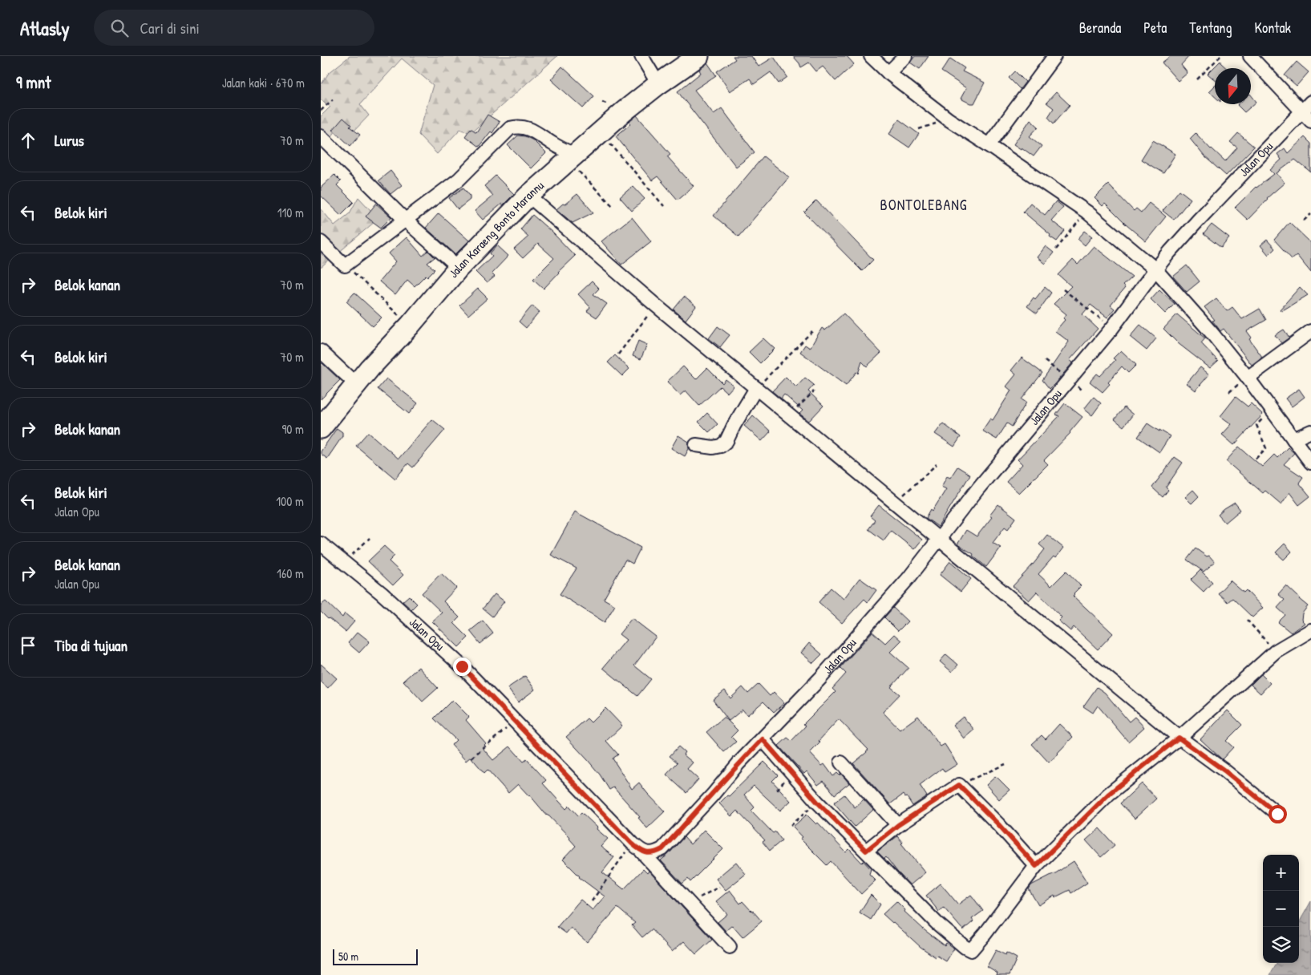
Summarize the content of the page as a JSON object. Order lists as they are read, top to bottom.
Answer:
{
  "streets": {
    "main road": ["Jalan Karaeng Bonto Marannu"],
    "street": ["Jalan Opu"]
  },
  "districts": ["BONTOLEBANG"],
  "scale_bar": "50 m",
  "north": "bottom",
  "page": {
    "header": "Atlasly",
    "search": "Cari di sini",
    "nav": [
      "Beranda",
      "Peta",
      "Tentang",
      "Kontak"
    ],
    "heading": ["9 mnt", "Jalan kaki · 670 m"],
    "list": [
      ["Lurus", "70 m"],
      ["Belok kiri", "110 m"],
      ["Belok kanan", "70 m"],
      ["Belok kiri", "70 m"],
      ["Belok kanan", "90 m"],
      ["Belok kiri", "Jalan Opu", "100 m"],
      ["Belok kanan", "Jalan Opu", "160 m"],
      "Tiba di tujuan"
    ],
    "map_buttons": ["+", "−"],
    "scale": "50 m"
  }
}
